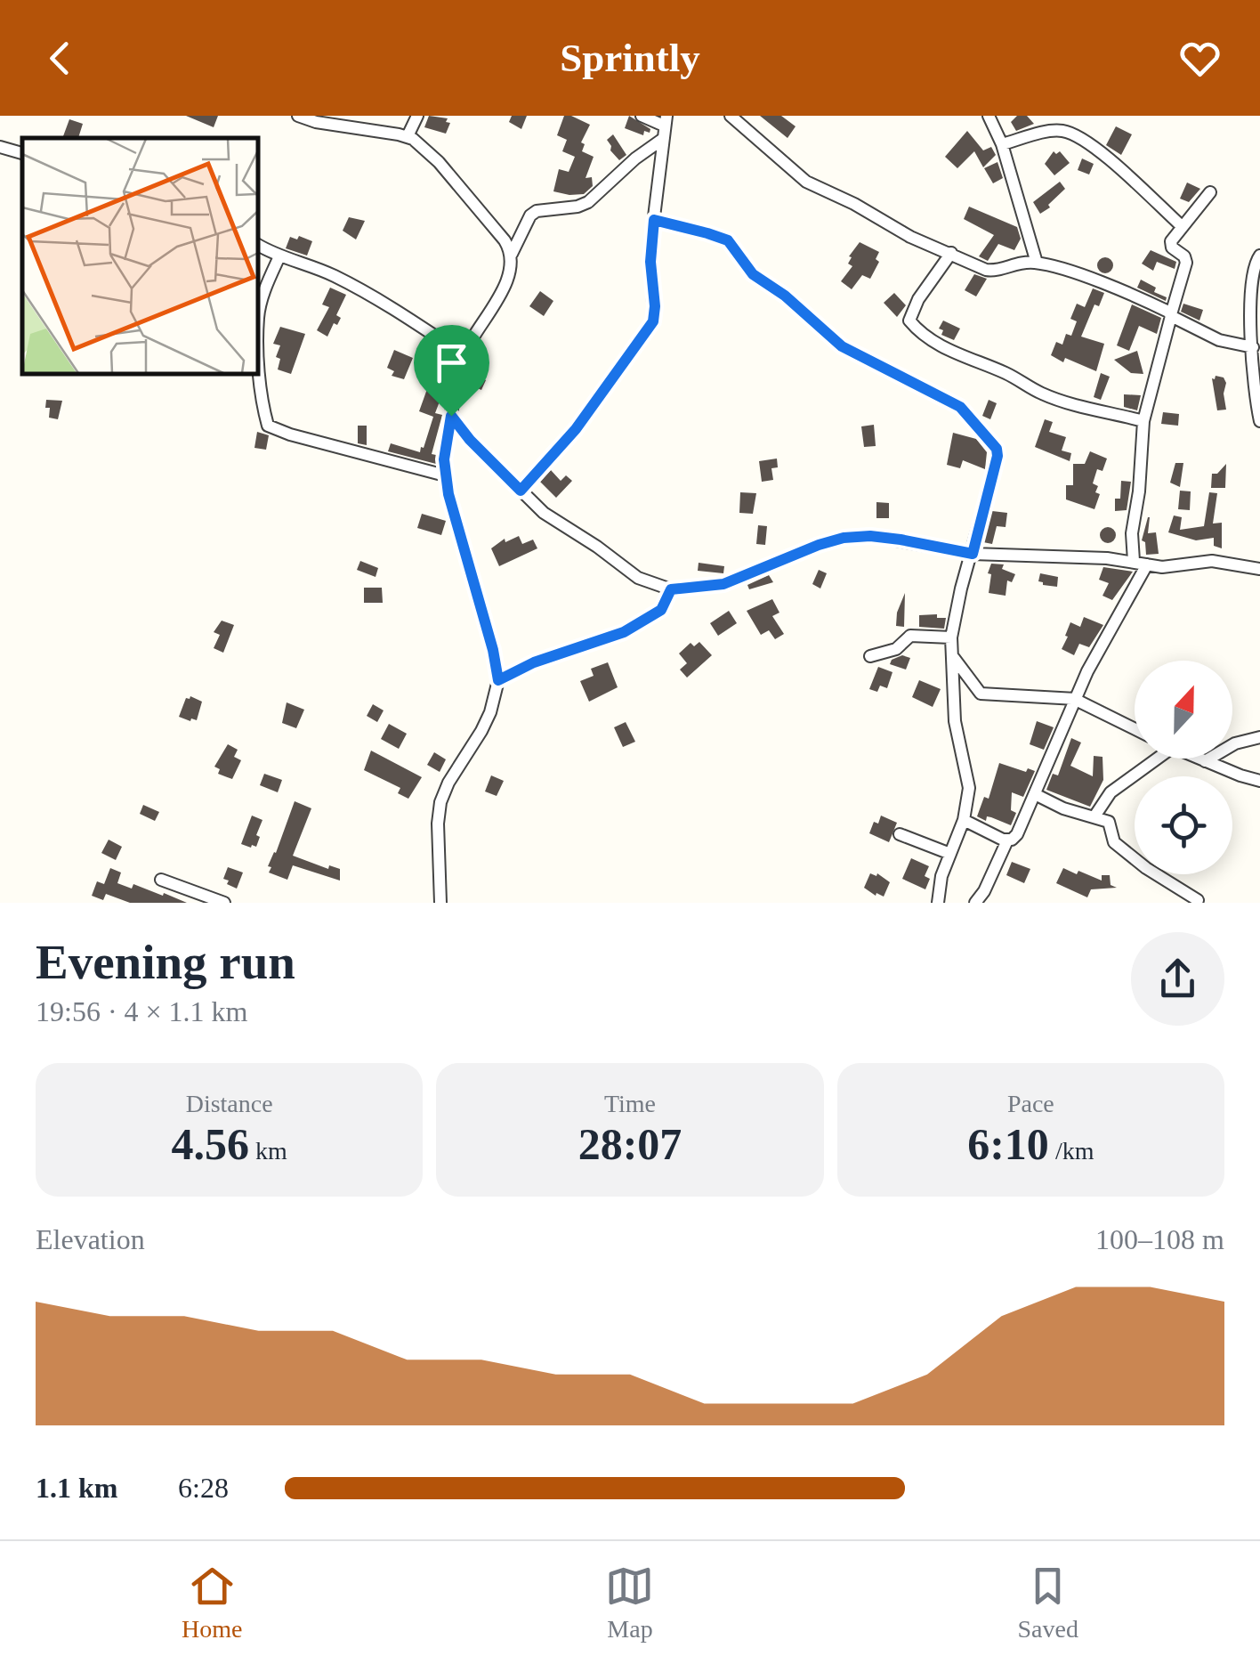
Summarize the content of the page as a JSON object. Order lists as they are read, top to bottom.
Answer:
{
  "north": "top",
  "page": {
    "header": "Sprintly",
    "heading": ["Evening run", "19:56 · 4 × 1.1 km"],
    "stats": [
      ["Distance", "4.56 km"],
      ["Time", "28:07"],
      ["Pace", "6:10 /km"]
    ],
    "chart": ["Elevation", "100–108 m"],
    "list": [
      {
        "name": "1.1 km",
        "note": "6:28"
      }
    ],
    "tabs": ["Home", "Map", "Saved"]
  }
}
